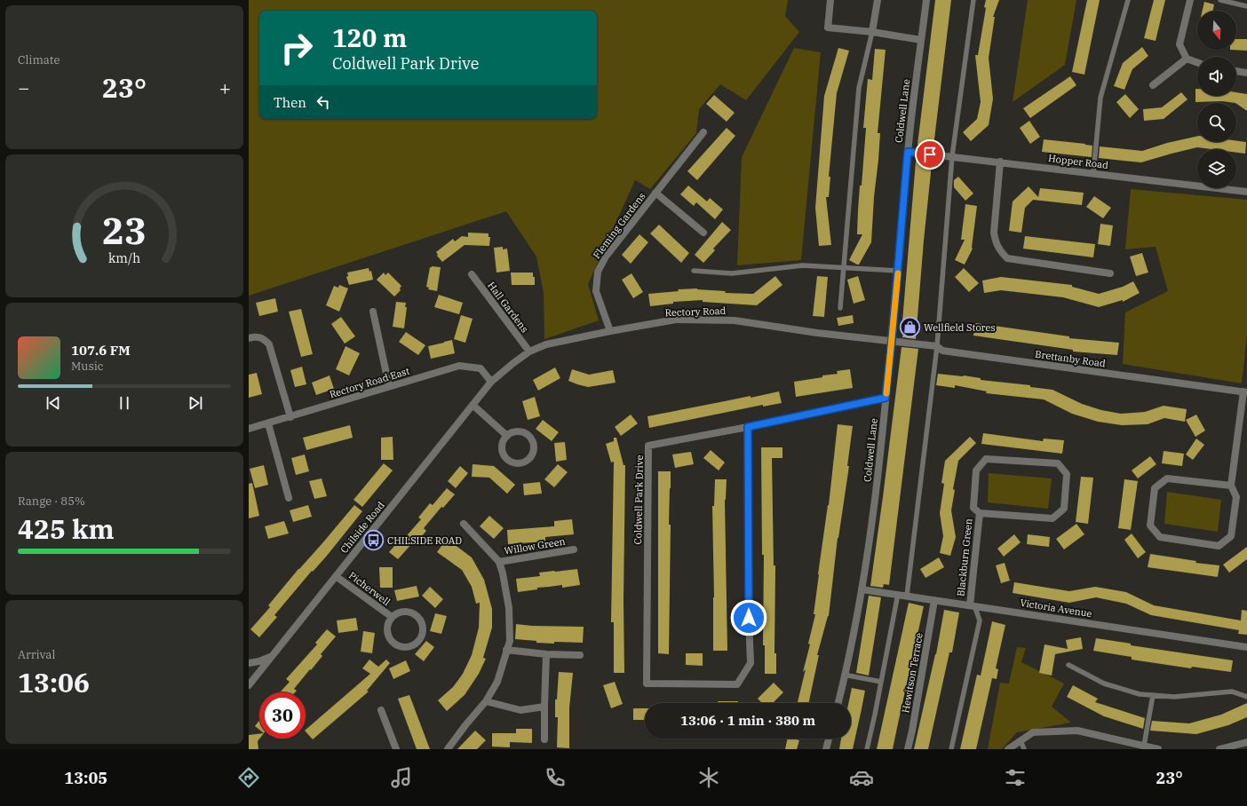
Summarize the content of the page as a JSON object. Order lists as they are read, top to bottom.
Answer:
{
  "streets": {
    "street": [
      "Coldwell Lane",
      "Hopper Road",
      "Fleming Gardens",
      "Hall Gardens",
      "Rectory Road",
      "Brettanby Road",
      "Rectory Road East",
      "Coldwell Park Drive",
      "Chilside Road",
      "Willow Green",
      "Blackburn Green",
      "Picherwell",
      "Victoria Avenue",
      "Hewitson Terrace"
    ]
  },
  "crossings": [
    ["Coldwell Lane", "Hopper Road"],
    ["Coldwell Lane", "Rectory Road"],
    ["Coldwell Lane", "Brettanby Road"],
    ["Coldwell Lane", "Coldwell Park Drive"],
    ["Coldwell Lane", "Victoria Avenue"],
    ["Fleming Gardens", "Rectory Road"],
    ["Hall Gardens", "Rectory Road"],
    ["Rectory Road", "Brettanby Road"],
    ["Rectory Road", "Rectory Road East"],
    ["Rectory Road", "Chilside Road"],
    ["Rectory Road East", "Chilside Road"],
    ["Chilside Road", "Picherwell"],
    ["Blackburn Green", "Victoria Avenue"],
    ["Victoria Avenue", "Hewitson Terrace"]
  ],
  "places": {
    "shop": ["Wellfield Stores"],
    "bus stop": ["CHILSIDE ROAD"]
  },
  "north": "bottom",
  "page": {
    "tile": [
      "Climate",
      ["Range · 85%", "425 km"],
      ["Arrival", "13:06"]
    ],
    "turn": ["120 m", "Coldwell Park Drive"],
    "heat": ["−", "23°", "+"],
    "then": "Then",
    "song": ["107.6 FM", "Music"],
    "limit": "30",
    "trip": "13:06 · 1 min · 380 m",
    "tabs": ["13:05", "23°"],
    "gauge": ["23", "km/h"]
  }
}
